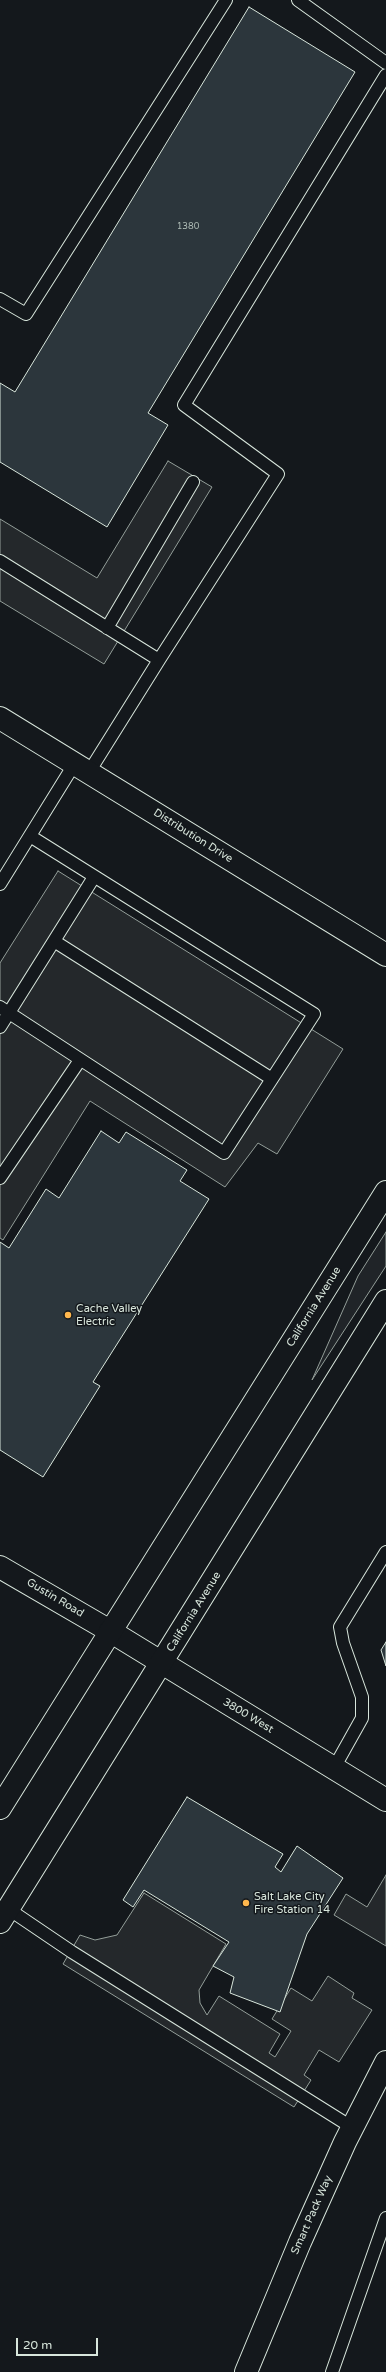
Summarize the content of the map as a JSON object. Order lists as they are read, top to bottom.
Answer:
{
  "streets": {
    "main road": [
      "Distribution Drive",
      "California Avenue",
      "Gustin Road",
      "3800 West",
      "Smart Pack Way"
    ]
  },
  "crossings": [
    ["California Avenue", "Gustin Road"],
    ["California Avenue", "3800 West"],
    ["Gustin Road", "3800 West"]
  ],
  "places": ["Cache Valley Electric", "Salt Lake City Fire Station 14"],
  "house_numbers": ["1380"],
  "scale_bar": "20 m"
}
